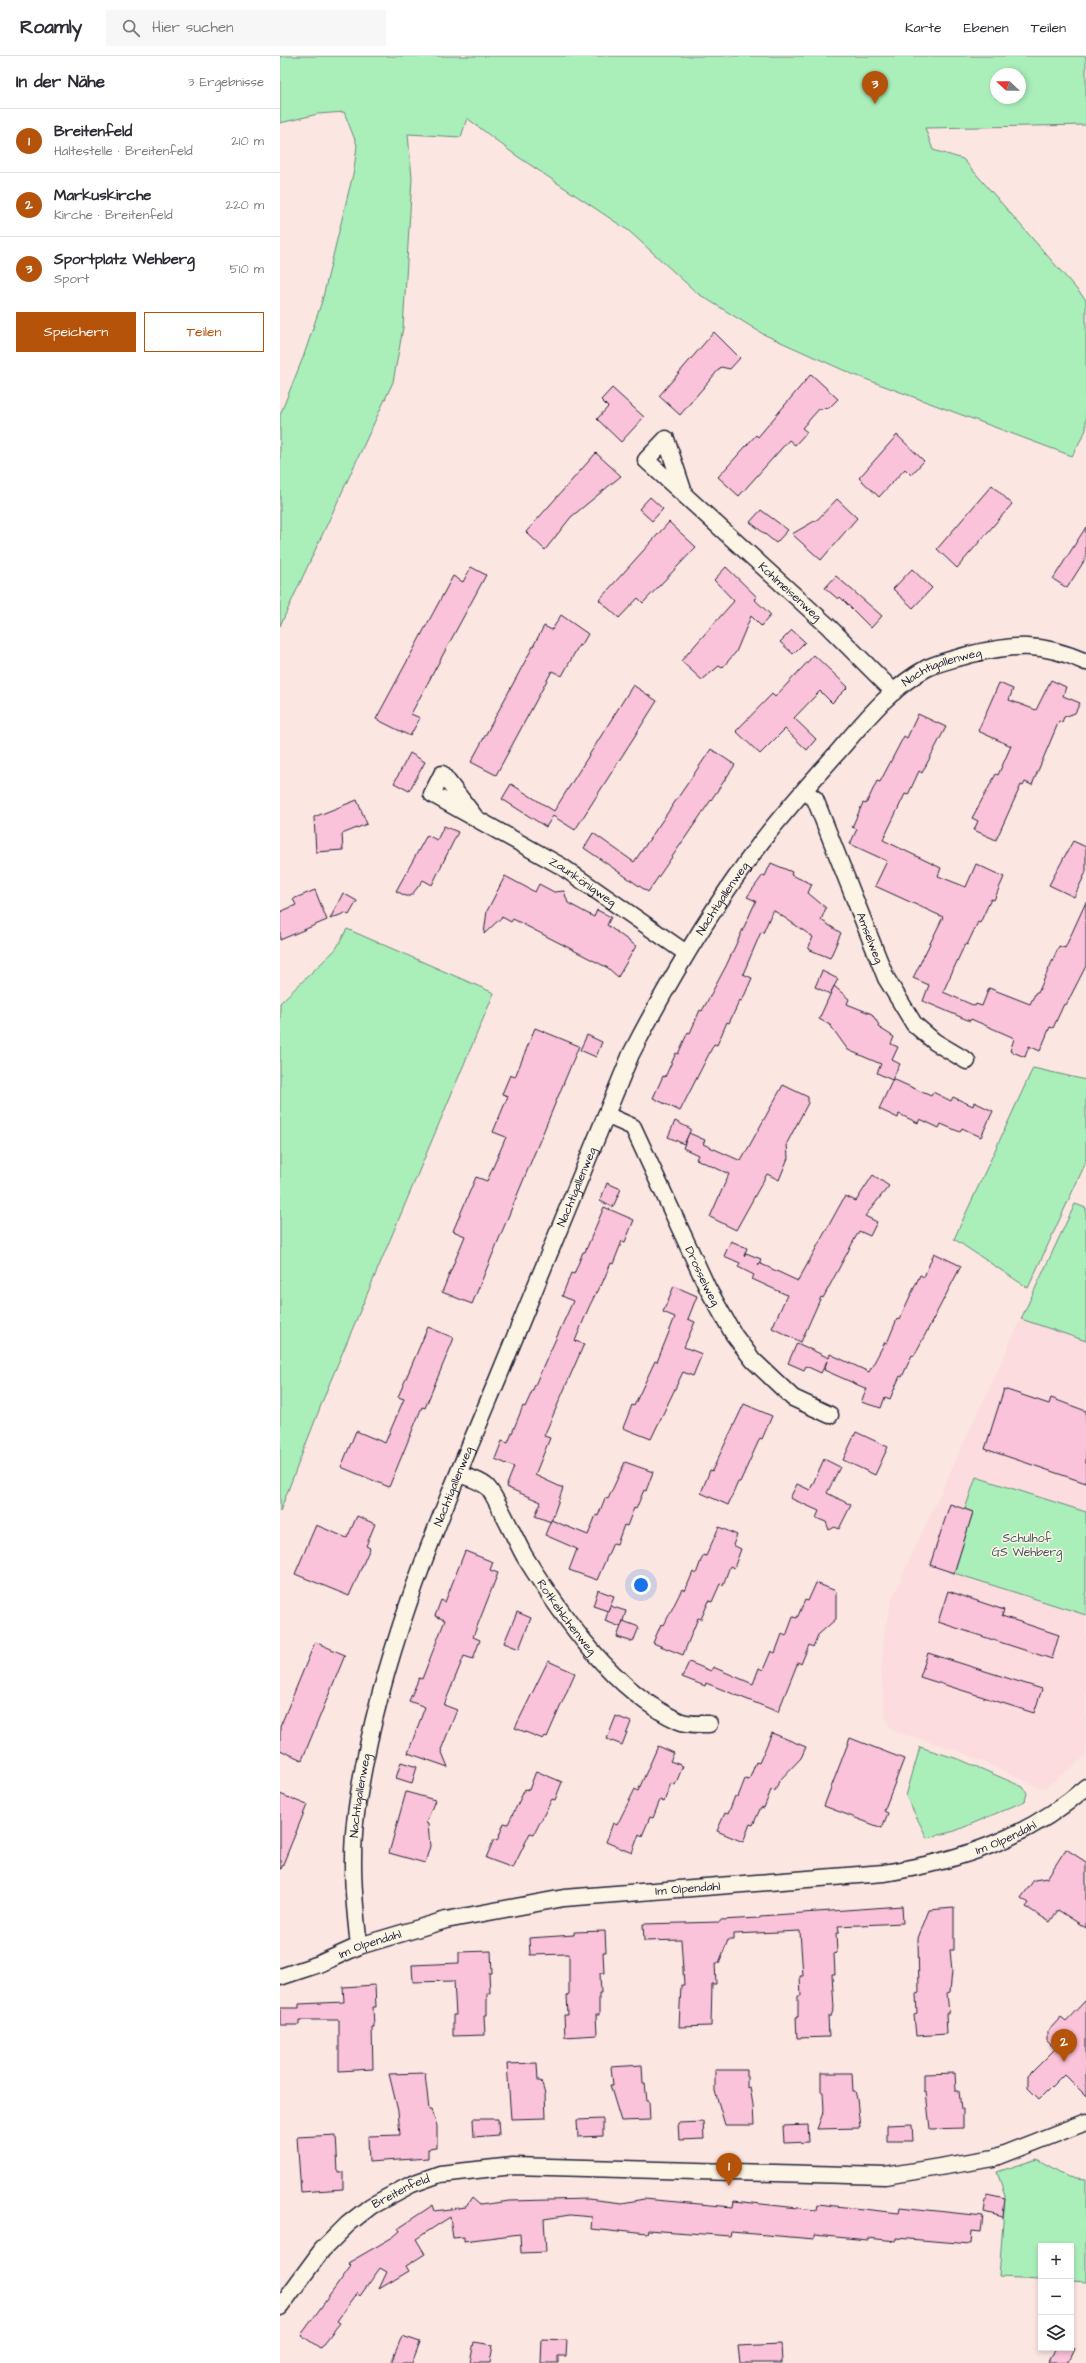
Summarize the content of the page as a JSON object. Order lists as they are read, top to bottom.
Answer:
{
  "streets": {
    "street": [
      "Kohlmeisenweg",
      "Nachtigallenweg",
      "Zaunkönigweg",
      "Amselweg",
      "Drosselweg",
      "Rotkehlchenweg",
      "Im Olpendahl",
      "Breitenfeld"
    ]
  },
  "crossings": [
    ["Kohlmeisenweg", "Nachtigallenweg"],
    ["Nachtigallenweg", "Zaunkönigweg"],
    ["Nachtigallenweg", "Amselweg"],
    ["Nachtigallenweg", "Drosselweg"],
    ["Nachtigallenweg", "Rotkehlchenweg"],
    ["Nachtigallenweg", "Im Olpendahl"]
  ],
  "parks": ["Schulhof GS Wehberg"],
  "north": "left",
  "page": {
    "header": "Roamly",
    "search": "Hier suchen",
    "nav": ["Karte", "Ebenen", "Teilen"],
    "heading": ["In der Nähe", "3 Ergebnisse"],
    "pins": ["3", "2", "1"],
    "list": [
      {
        "mark": "1",
        "name": "Breitenfeld",
        "note": "Haltestelle · Breitenfeld",
        "value": "210 m"
      },
      {
        "mark": "2",
        "name": "Markuskirche",
        "note": "Kirche · Breitenfeld",
        "value": "220 m"
      },
      {
        "mark": "3",
        "name": "Sportplatz Wehberg",
        "note": "Sport",
        "value": "510 m"
      }
    ],
    "buttons": ["Speichern", "Teilen"],
    "map_buttons": ["+", "−"]
  }
}
